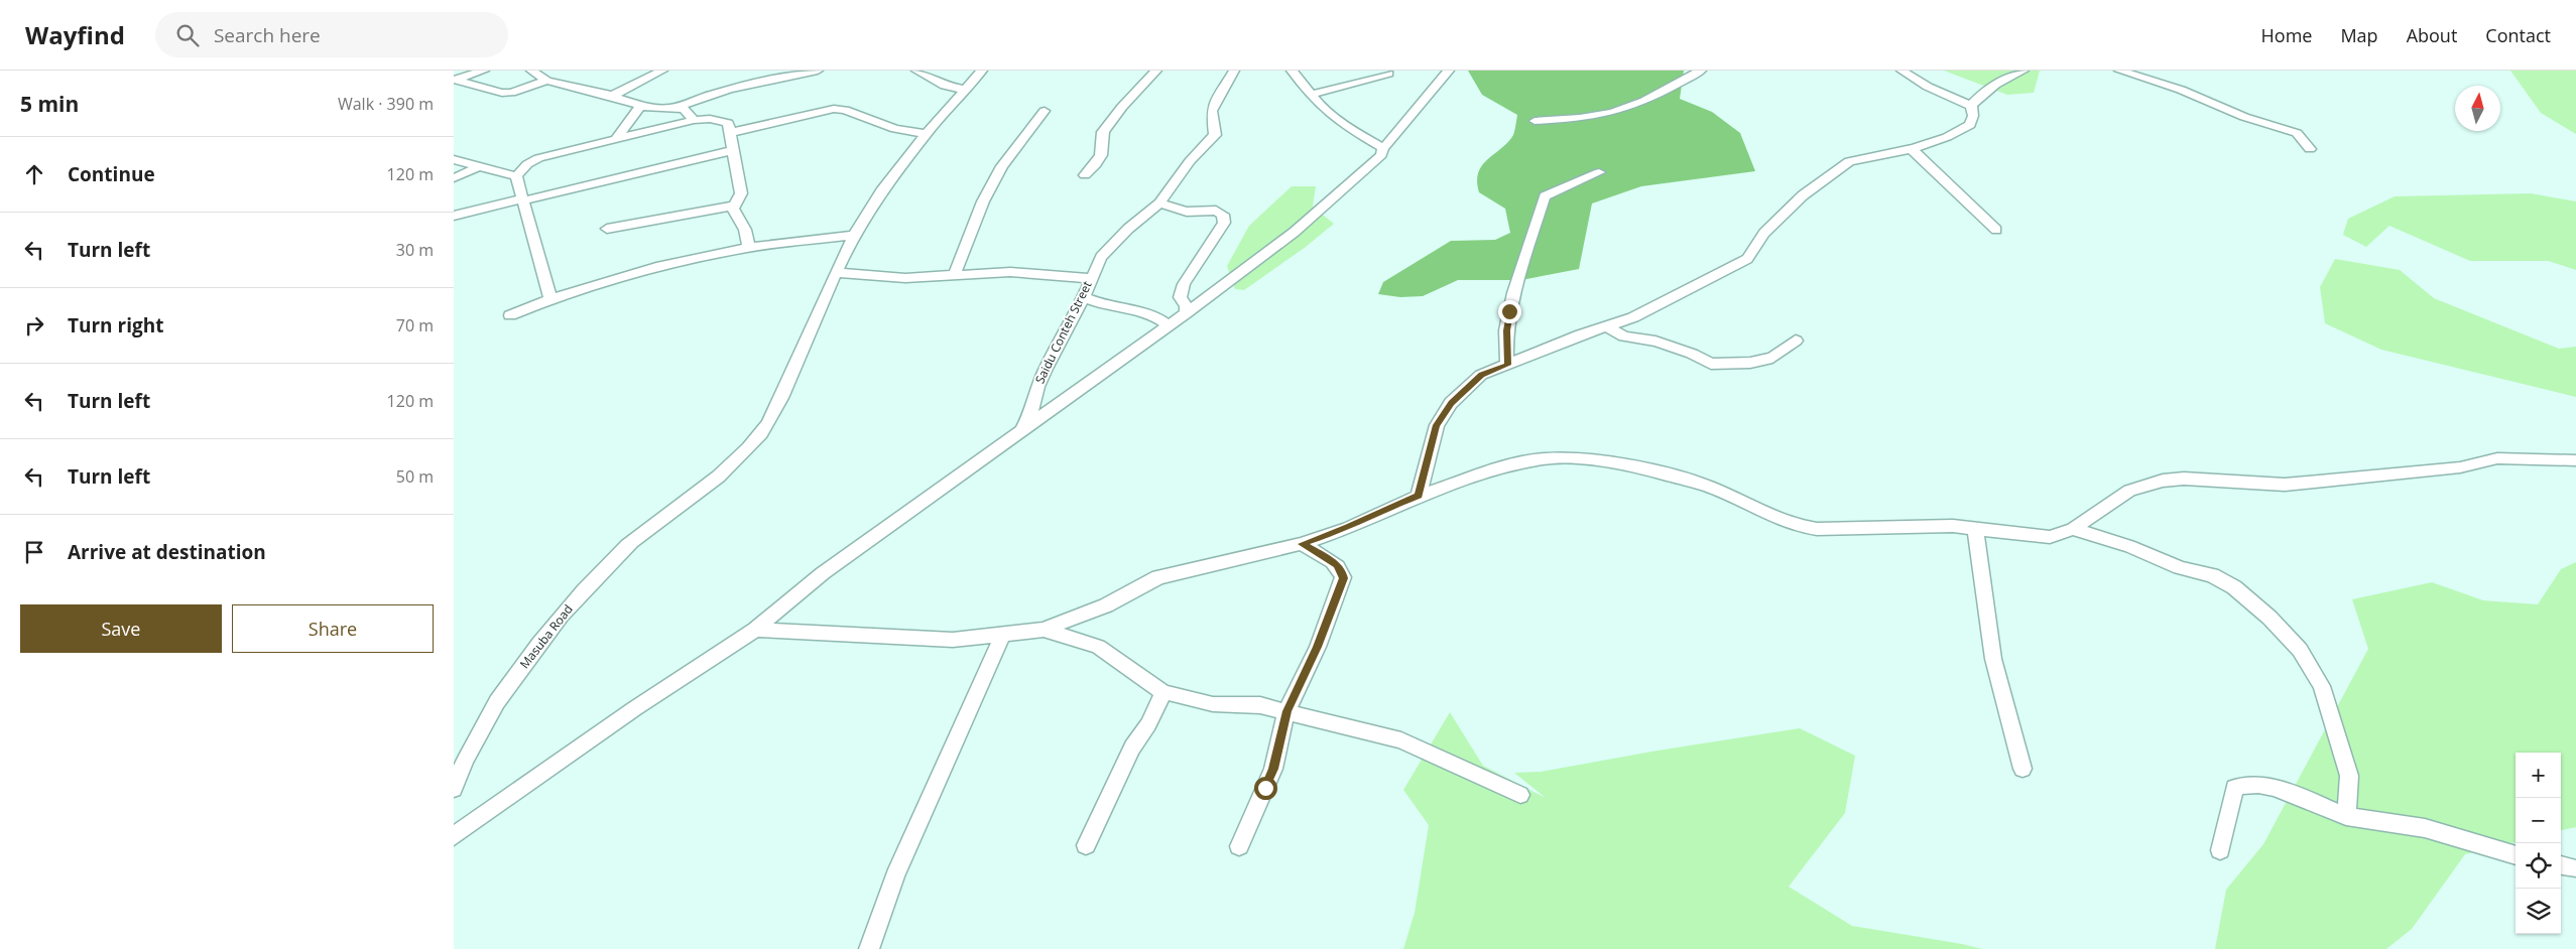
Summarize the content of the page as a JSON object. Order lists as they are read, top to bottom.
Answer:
{
  "streets": {
    "street": ["Saidu Conteh Street", "Masuba Road"]
  },
  "north": "top",
  "page": {
    "header": "Wayfind",
    "search": "Search here",
    "nav": [
      "Home",
      "Map",
      "About",
      "Contact"
    ],
    "heading": ["5 min", "Walk · 390 m"],
    "list": [
      ["Continue", "120 m"],
      ["Turn left", "30 m"],
      ["Turn right", "70 m"],
      ["Turn left", "120 m"],
      ["Turn left", "50 m"],
      "Arrive at destination"
    ],
    "buttons": ["Save", "Share"],
    "map_buttons": ["+", "−"]
  }
}
